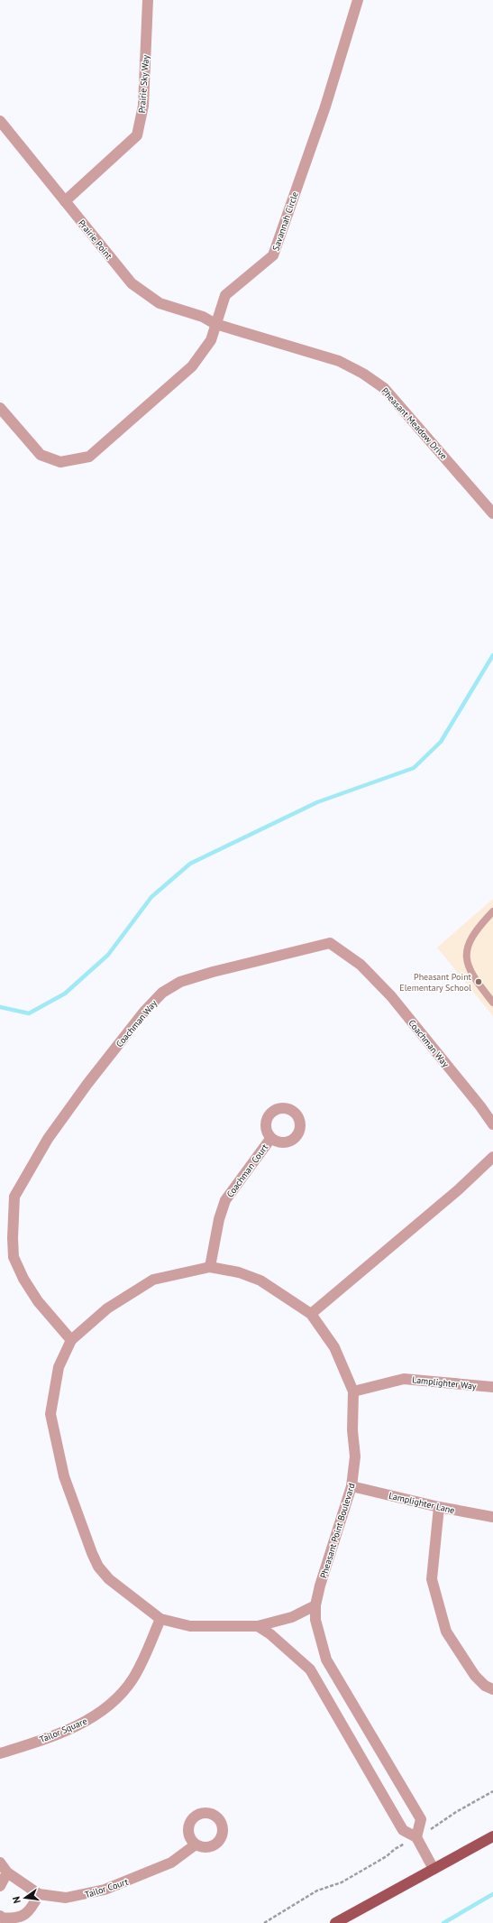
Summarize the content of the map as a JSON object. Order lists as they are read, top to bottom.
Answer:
{
  "streets": {
    "street": [
      "Prairie Sky Way",
      "Savannah Circle",
      "Prairie Point",
      "Pheasant Meadow Drive",
      "Coachman Way",
      "Coachman Court",
      "Lamplighter Way",
      "Lamplighter Lane",
      "Pheasant Point Boulevard",
      "Tailor Square",
      "Tailor Court"
    ]
  },
  "crossings": [
    ["Prairie Sky Way", "Prairie Point"],
    ["Savannah Circle", "Prairie Point"],
    ["Savannah Circle", "Pheasant Meadow Drive"],
    ["Prairie Point", "Pheasant Meadow Drive"],
    ["Coachman Way", "Pheasant Point Boulevard"],
    ["Coachman Court", "Pheasant Point Boulevard"],
    ["Lamplighter Way", "Pheasant Point Boulevard"],
    ["Lamplighter Lane", "Pheasant Point Boulevard"],
    ["Pheasant Point Boulevard", "Tailor Square"]
  ],
  "places": ["Pheasant Point Elementary School"],
  "north": "left"
}
